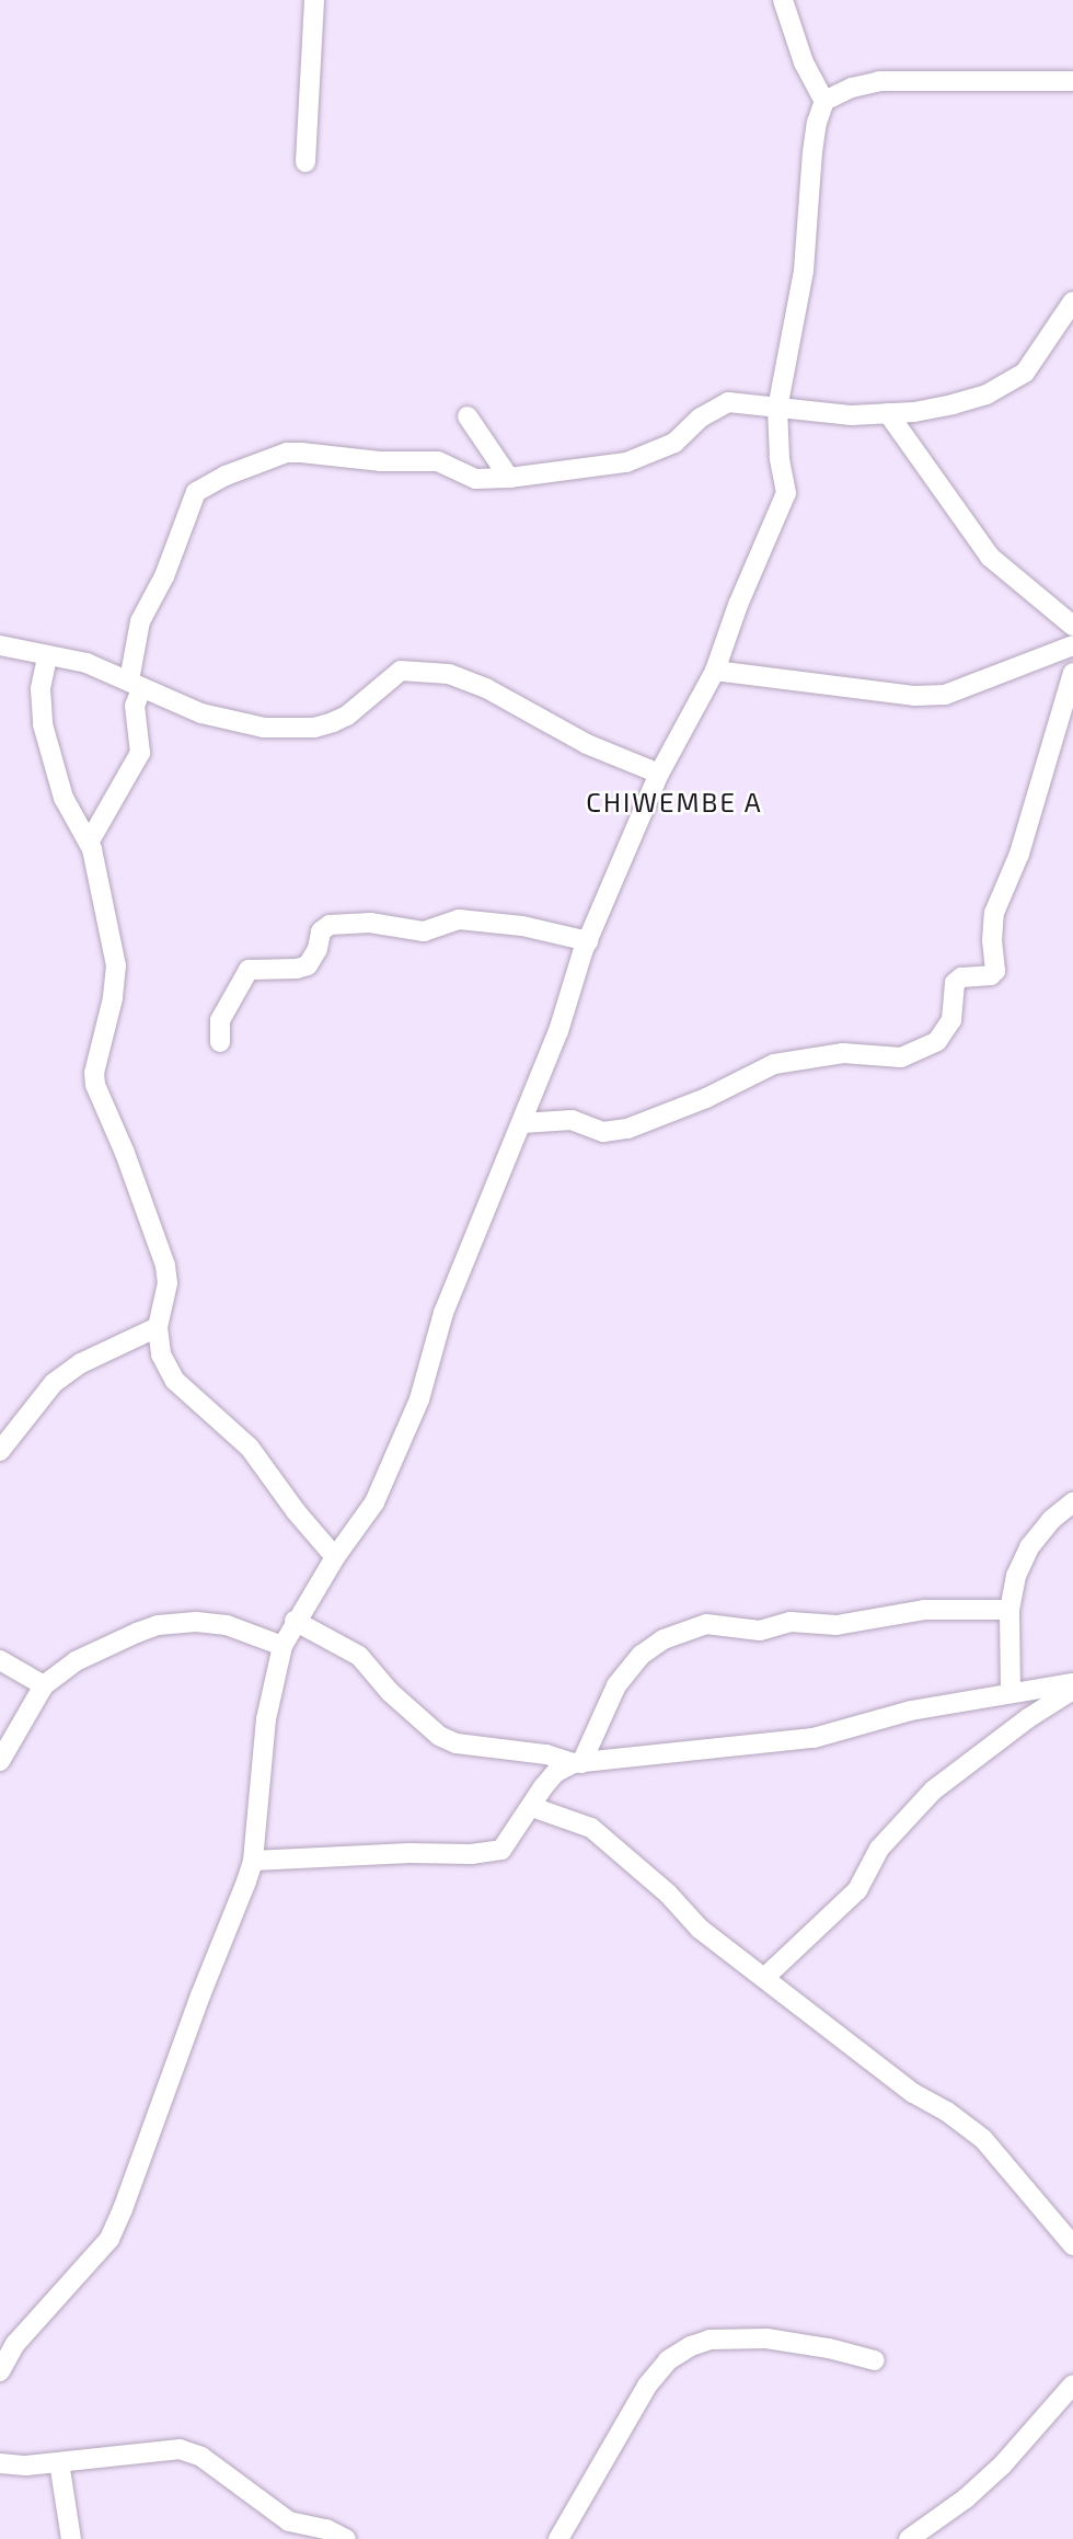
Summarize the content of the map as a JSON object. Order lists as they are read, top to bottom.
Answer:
{
  "districts": ["CHIWEMBE A"]
}
